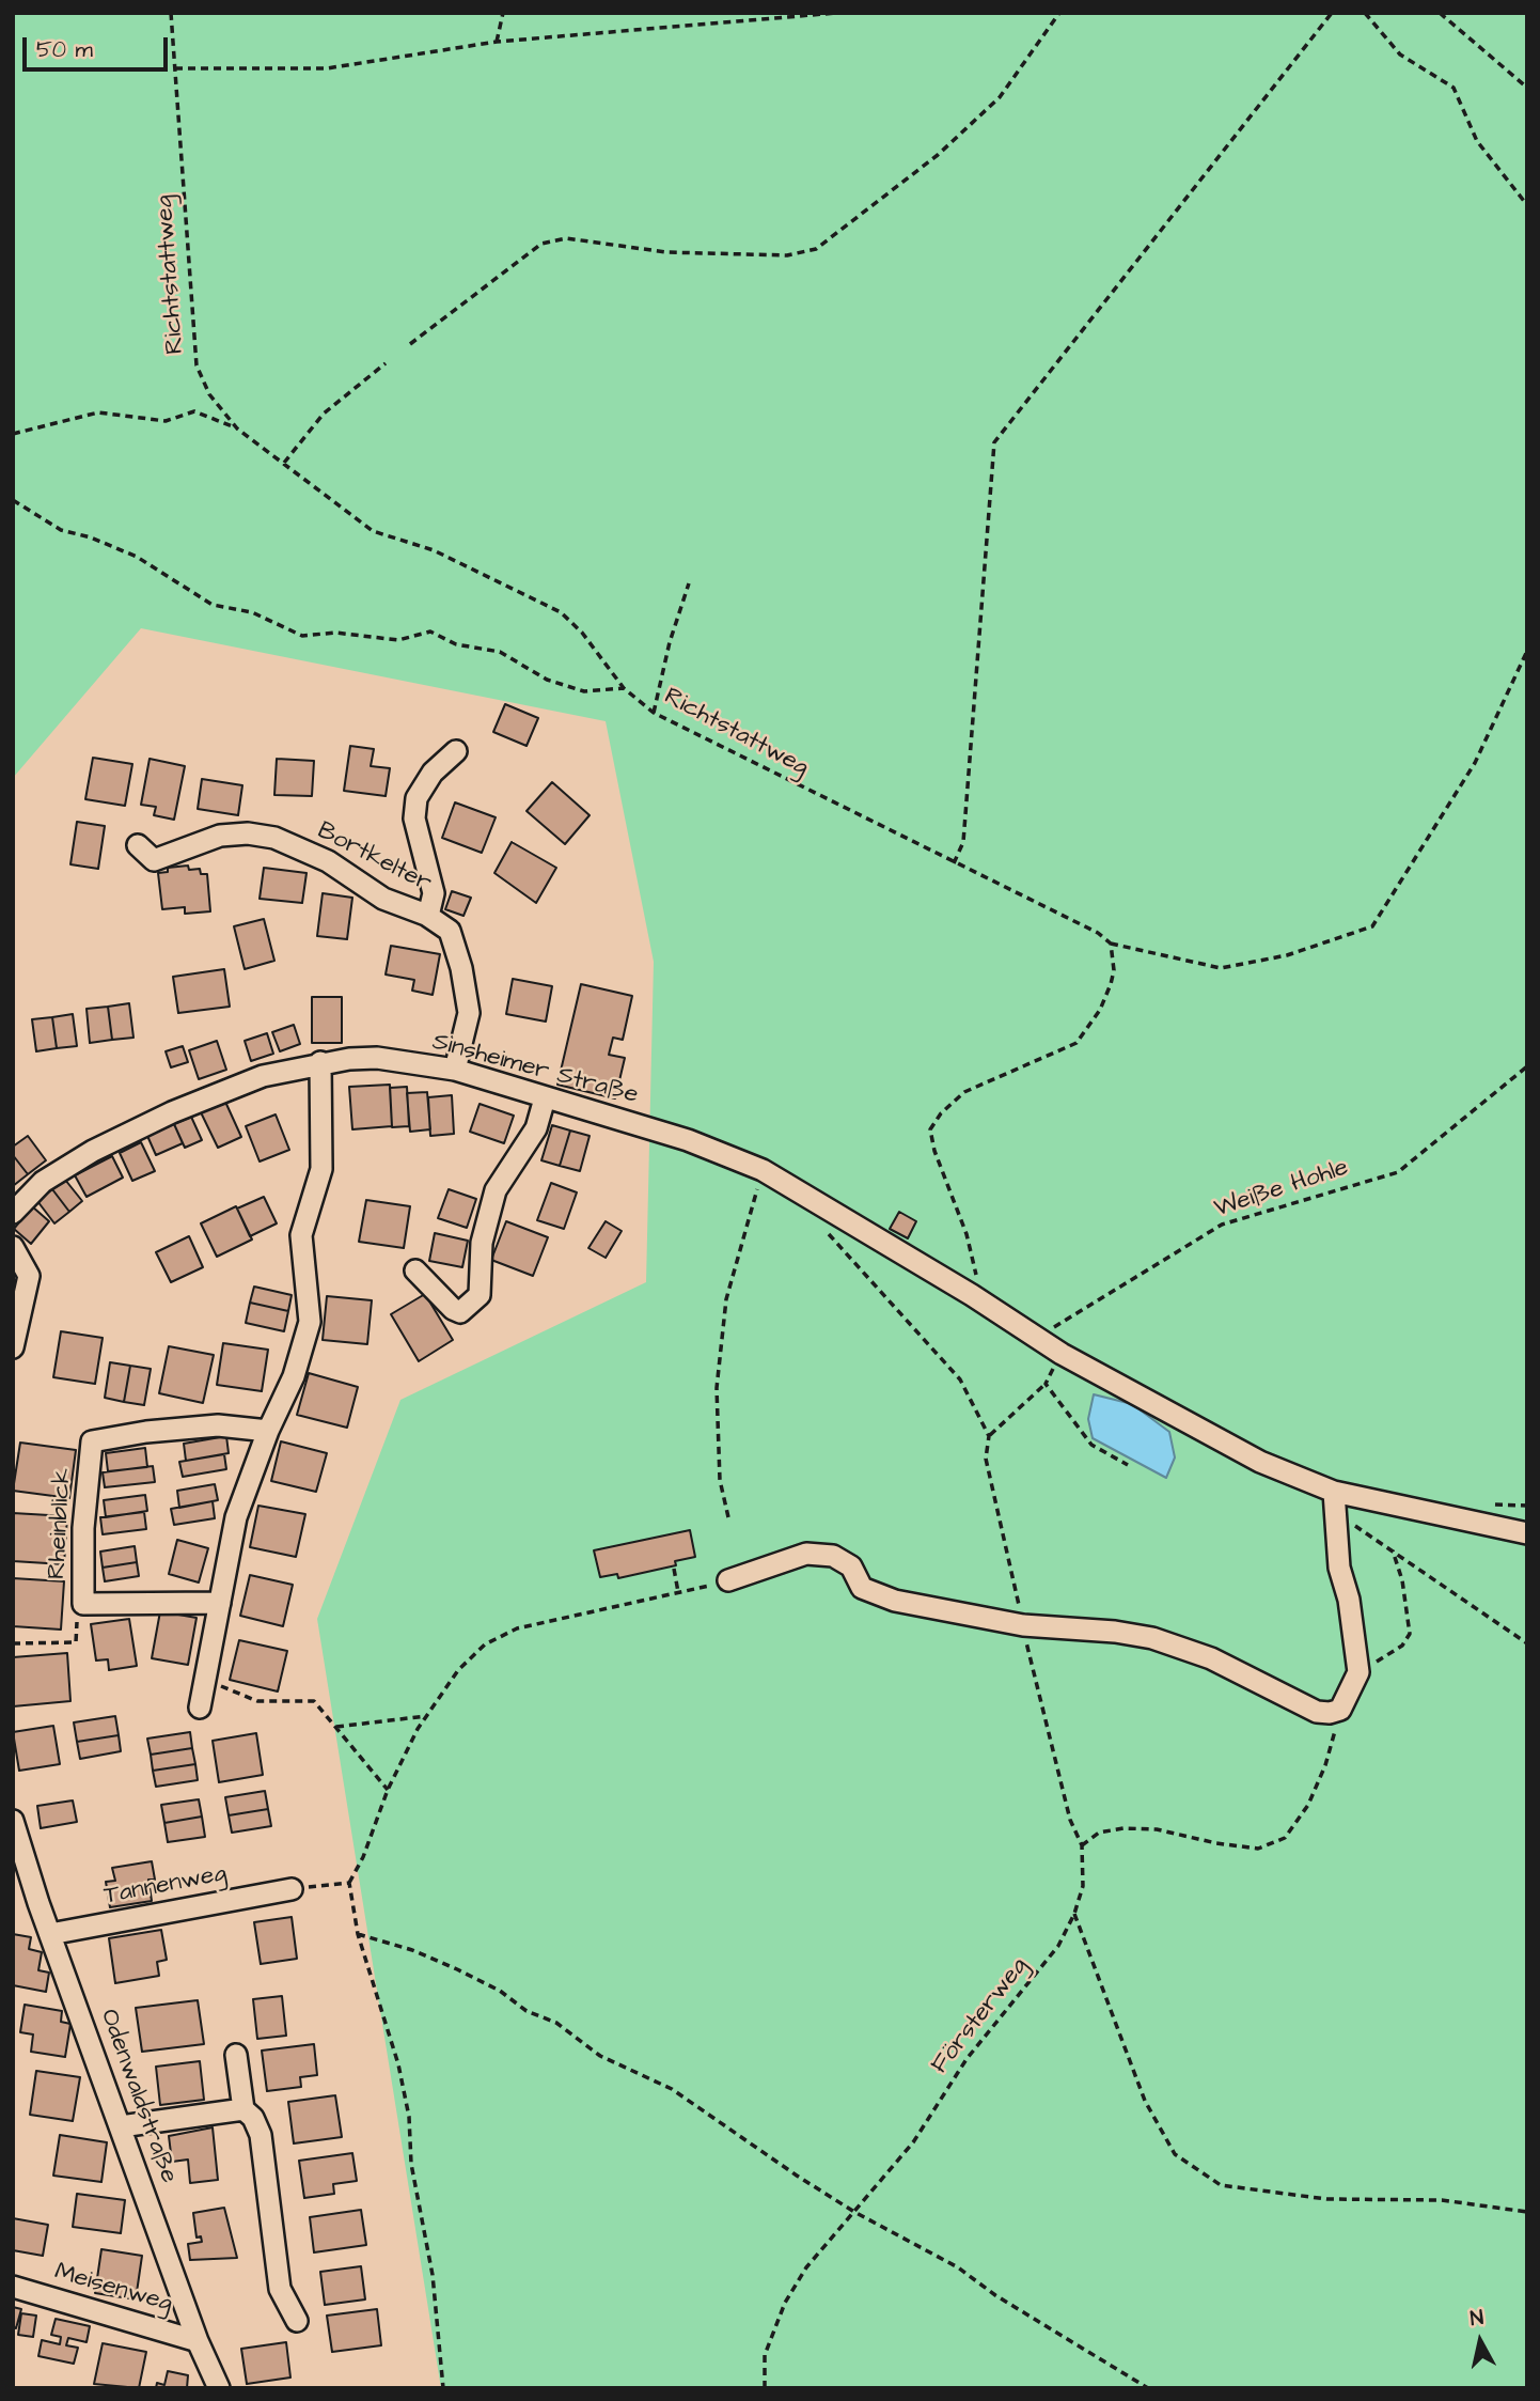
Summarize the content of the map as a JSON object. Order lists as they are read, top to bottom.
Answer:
{
  "streets": {
    "street": [
      "Bortkelter",
      "Sinsheimer Straße",
      "Rheinblick",
      "Tannenweg",
      "Odenwaldstraße",
      "Meisenweg"
    ],
    "path": ["Richtstattweg", "Weiße Hohle", "Försterweg"]
  },
  "crossings": [
    ["Bortkelter", "Sinsheimer Straße"],
    ["Sinsheimer Straße", "Weiße Hohle"],
    ["Tannenweg", "Odenwaldstraße"],
    ["Odenwaldstraße", "Meisenweg"]
  ],
  "scale_bar": "50 m",
  "north": "top"
}
